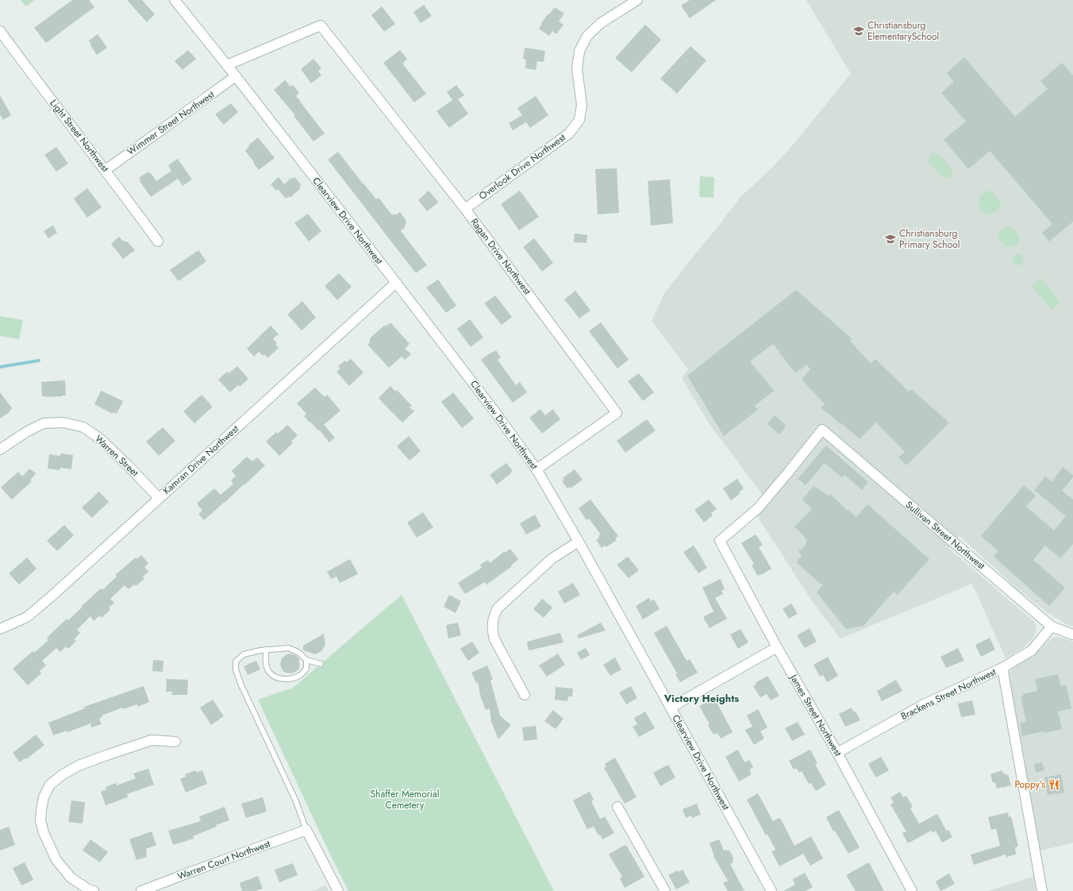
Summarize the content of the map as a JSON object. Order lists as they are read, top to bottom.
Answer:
{
  "streets": {
    "street": [
      "Wimmer Street Northwest",
      "Light Street Northwest",
      "Overlook Drive Northwest",
      "Clearview Drive Northwest",
      "Ragan Drive Northwest",
      "Warren Street",
      "Kamran Drive Northwest",
      "Sullivan Street Northwest",
      "Brackens Street Northwest",
      "James Street Northwest",
      "Warren Court Northwest"
    ]
  },
  "crossings": [
    ["Wimmer Street Northwest", "Light Street Northwest"],
    ["Wimmer Street Northwest", "Clearview Drive Northwest"],
    ["Overlook Drive Northwest", "Ragan Drive Northwest"],
    ["Clearview Drive Northwest", "Ragan Drive Northwest"],
    ["Clearview Drive Northwest", "Kamran Drive Northwest"],
    ["Warren Street", "Kamran Drive Northwest"],
    ["Sullivan Street Northwest", "Brackens Street Northwest"],
    ["Sullivan Street Northwest", "James Street Northwest"],
    ["Brackens Street Northwest", "James Street Northwest"]
  ],
  "districts": ["Victory Heights"],
  "parks": ["Shaffer Memorial Cemetery"],
  "places": {
    "school or university": ["Christiansburg ElementarySchool", "Christiansburg Primary School"],
    "restaurant": ["Poppy's"]
  }
}
